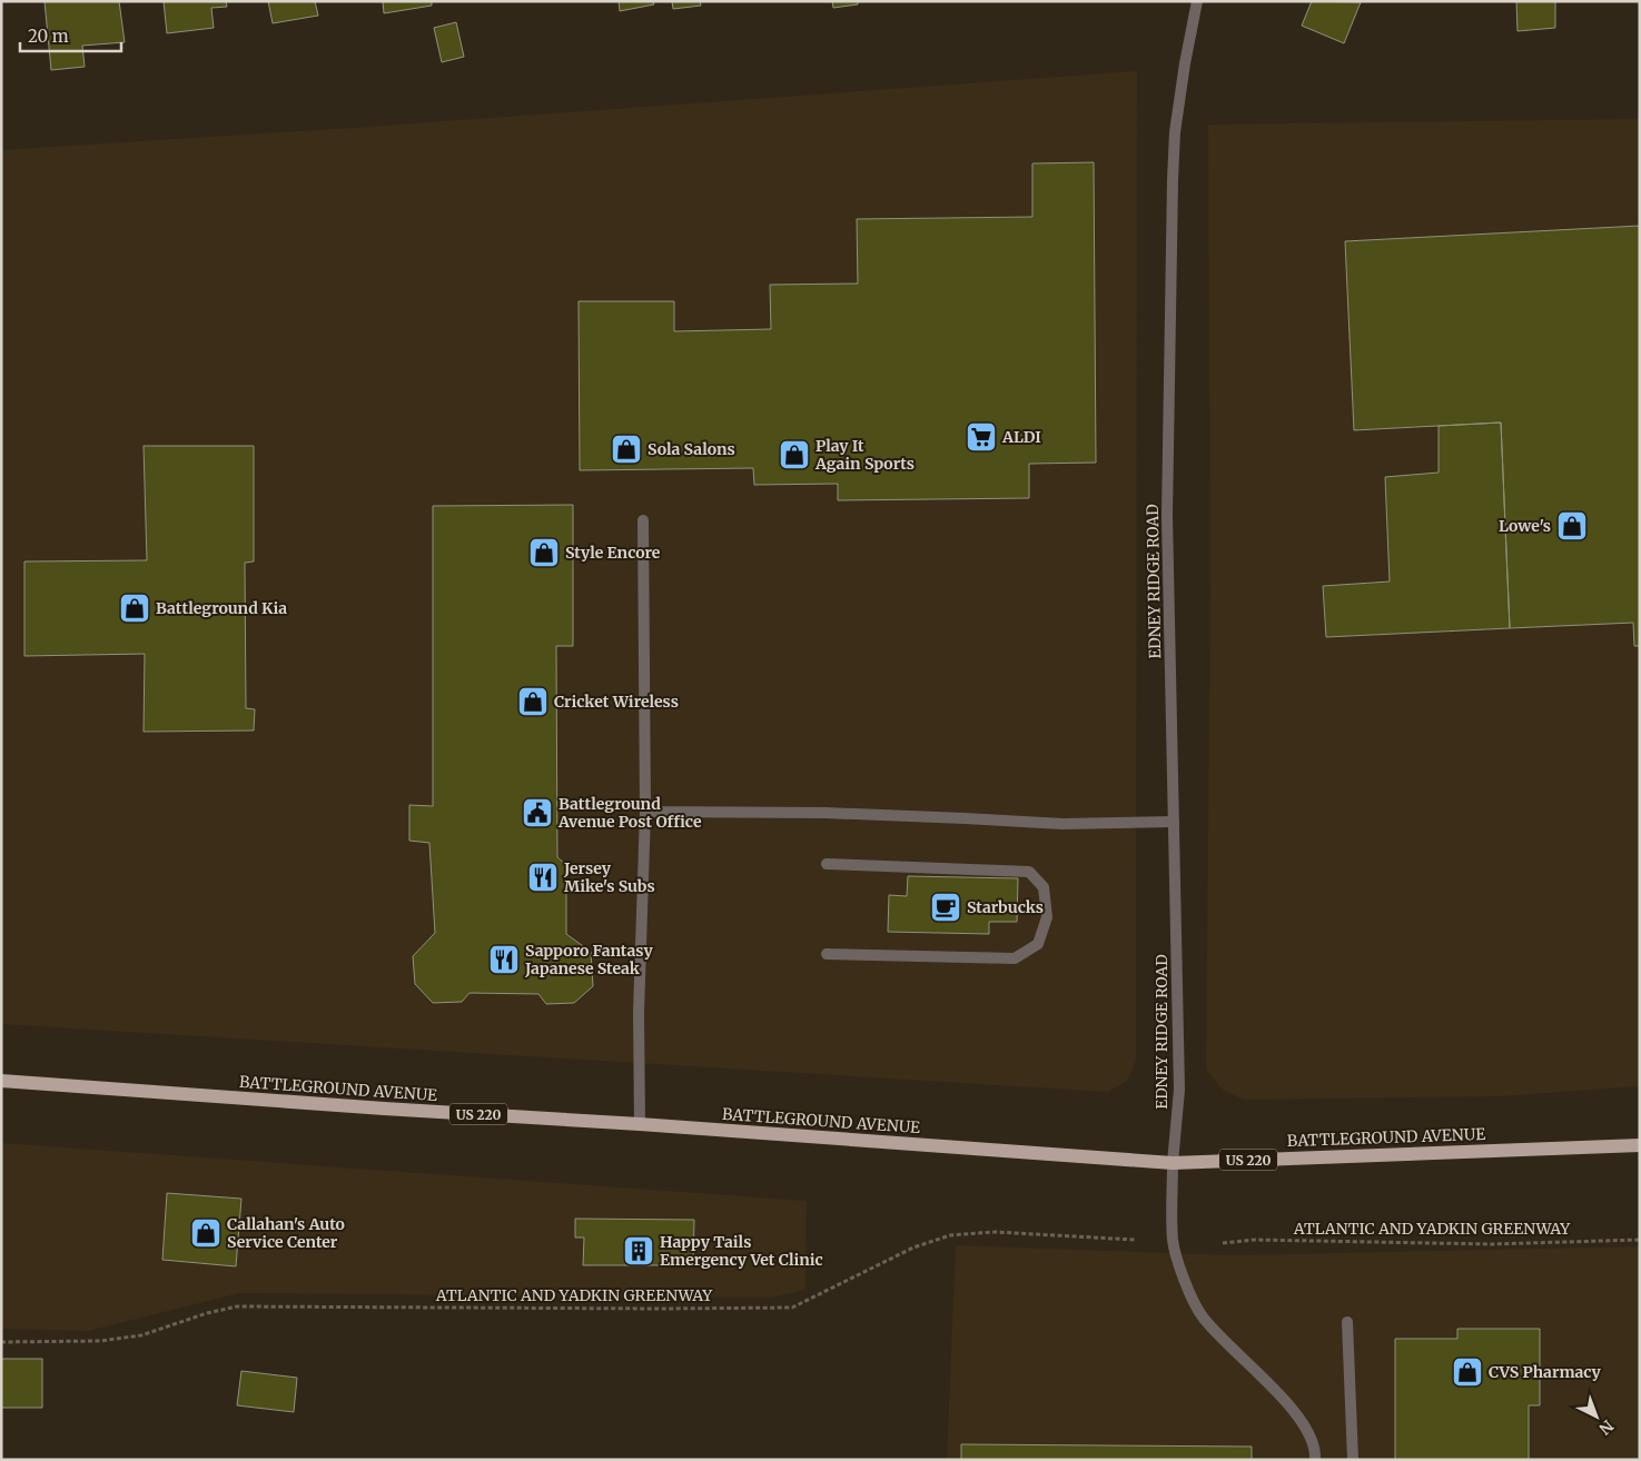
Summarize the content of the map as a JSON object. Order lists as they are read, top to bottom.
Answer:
{
  "streets": {
    "main road": ["BATTLEGROUND AVENUE", "US 220"],
    "street": ["EDNEY RIDGE ROAD"],
    "path": ["ATLANTIC AND YADKIN GREENWAY"]
  },
  "crossings": [
    ["EDNEY RIDGE ROAD", "BATTLEGROUND AVENUE"]
  ],
  "places": {
    "supermarket": ["ALDI"],
    "shop": [
      "Sola Salons",
      "Play It Again Sports",
      "Lowe's",
      "Style Encore",
      "Battleground Kia",
      "Cricket Wireless",
      "Callahan's Auto Service Center",
      "CVS Pharmacy"
    ],
    "public building": ["Battleground Avenue Post Office"],
    "restaurant": ["Jersey Mike's Subs", "Sapporo Fantasy Japanese Steak"],
    "cafe": ["Starbucks"],
    "building": ["Happy Tails Emergency Vet Clinic"]
  },
  "scale_bar": "20 m",
  "north": "bottom right"
}
